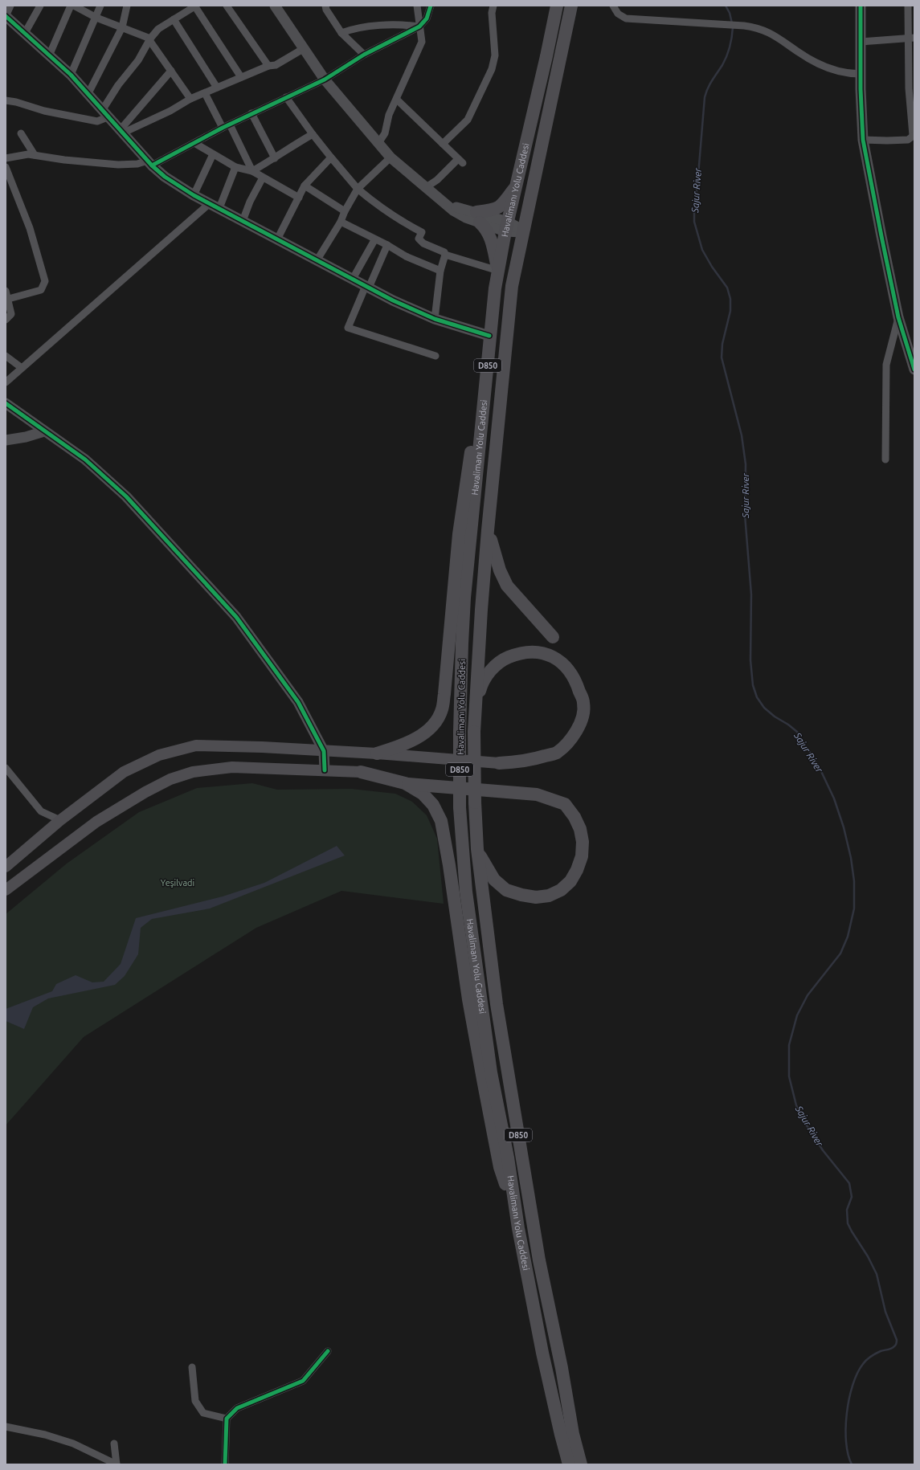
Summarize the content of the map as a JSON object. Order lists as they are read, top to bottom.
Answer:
{
  "streets": {
    "highway": ["Havalimanı Yolu Caddesi", "D850"]
  },
  "water": ["Sajur River"],
  "parks": ["Yeşilvadi"]
}
